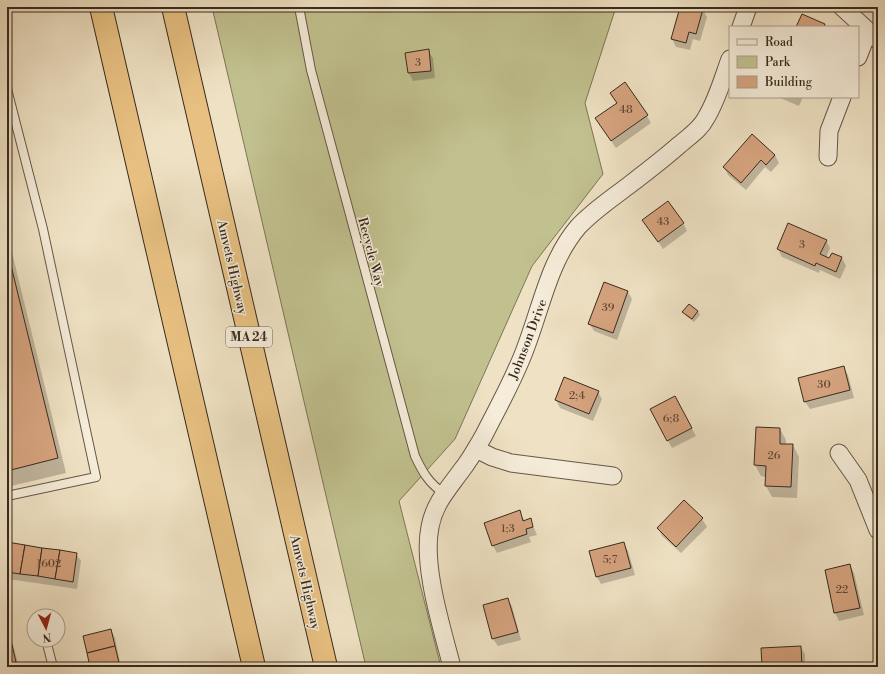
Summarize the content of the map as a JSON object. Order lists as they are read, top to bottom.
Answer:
{
  "streets": {
    "highway": ["Amvets Highway", "MA 24"],
    "street": ["Johnson Drive"],
    "lane": ["Recycle Way"]
  },
  "crossings": [
    ["Recycle Way", "Johnson Drive"]
  ],
  "house_numbers": [
    "3",
    "48",
    "43",
    "3",
    "39",
    "30",
    "2;4",
    "6;8",
    "26",
    "1;3",
    "5;7",
    "1602",
    "22"
  ],
  "legend": ["Road", "Park", "Building"],
  "north": "bottom"
}
